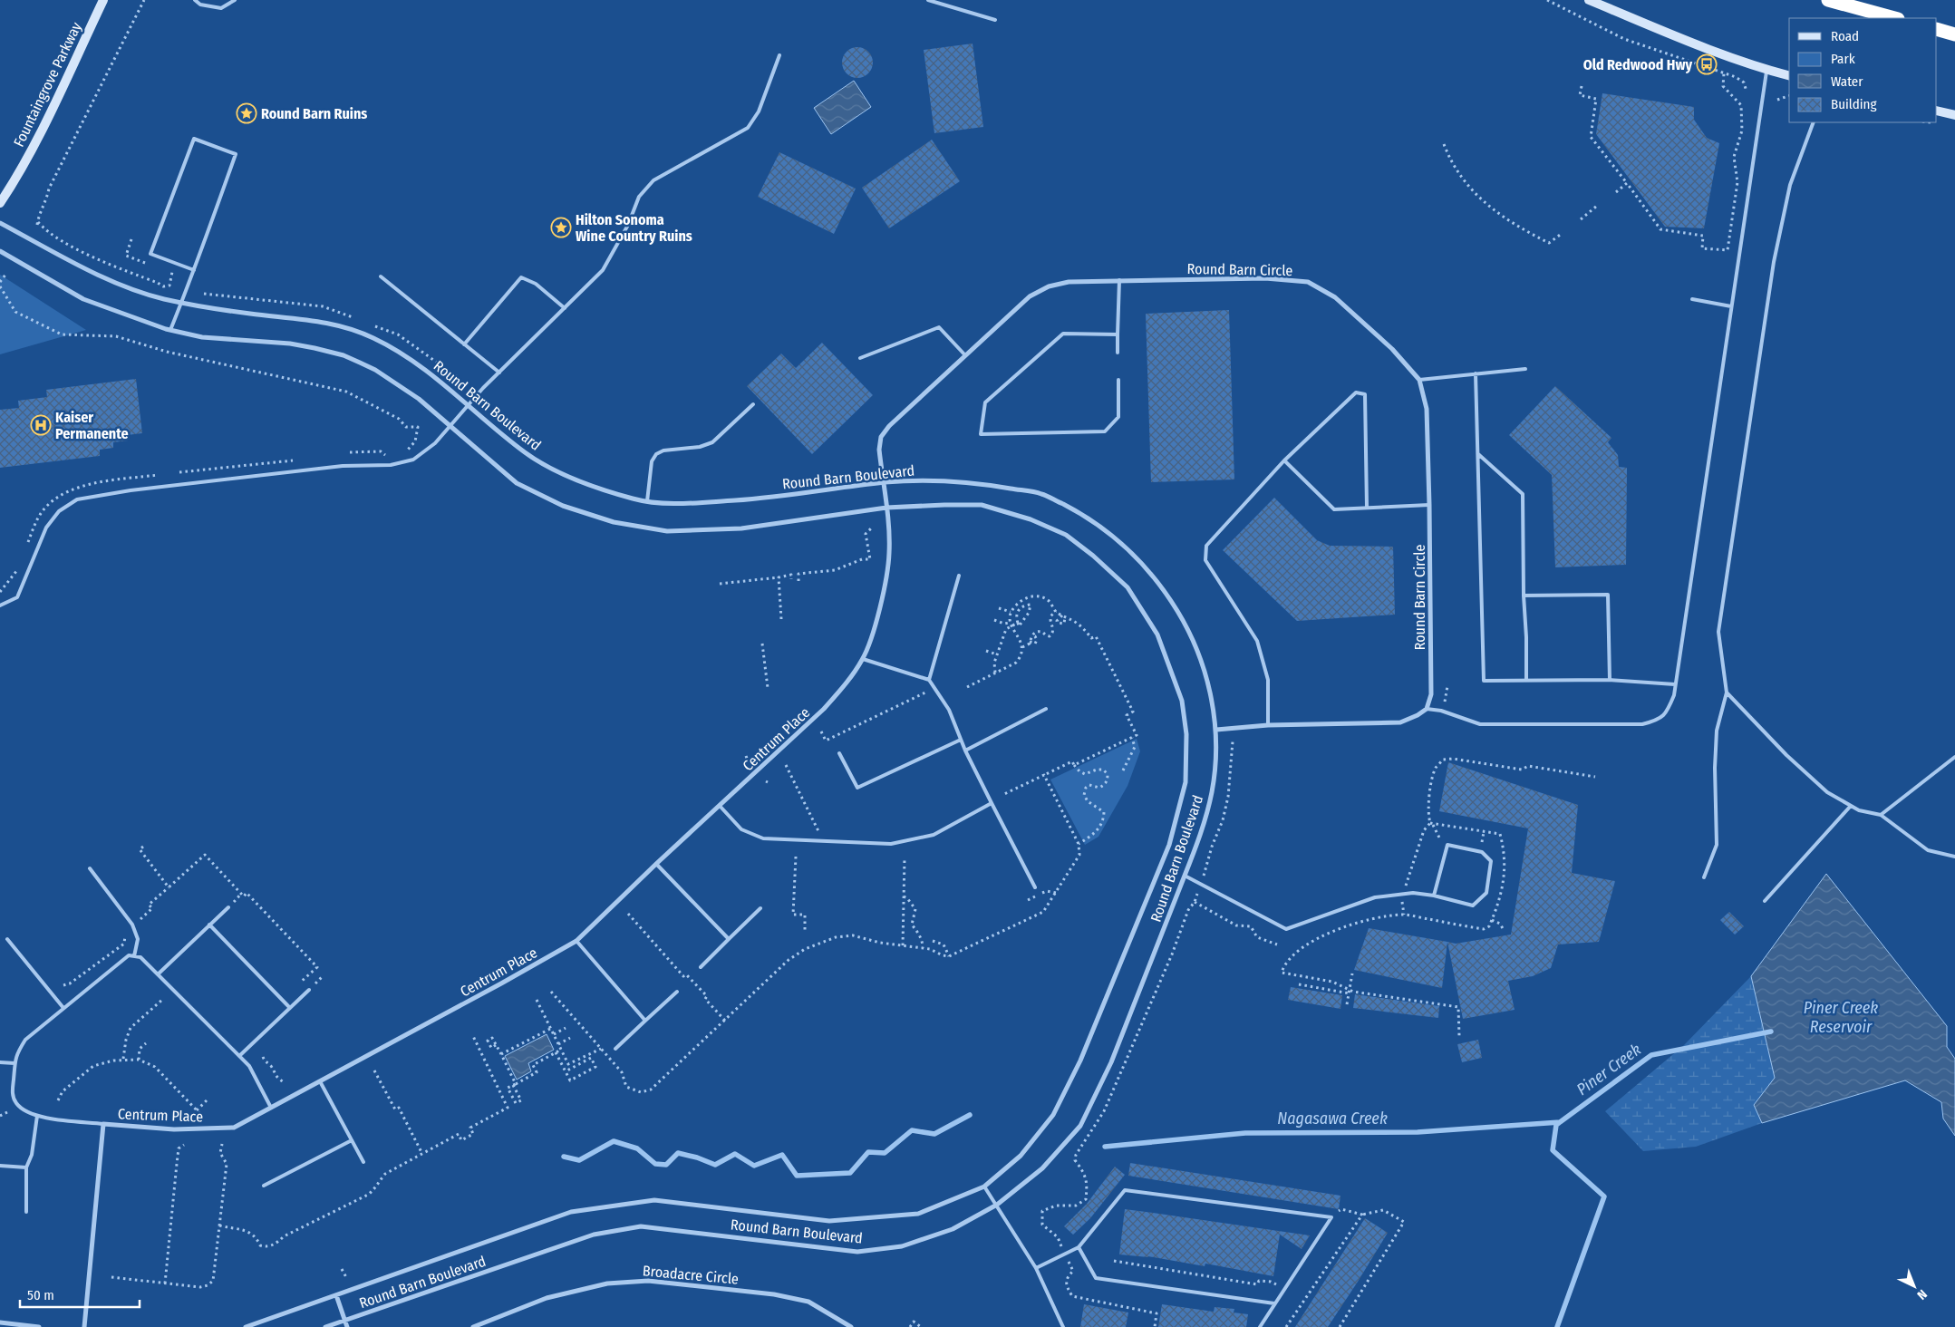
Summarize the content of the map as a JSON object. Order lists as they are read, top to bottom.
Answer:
{
  "streets": {
    "main road": ["Fountaingrove Parkway"],
    "street": [
      "Round Barn Circle",
      "Round Barn Boulevard",
      "Centrum Place",
      "Broadacre Circle"
    ]
  },
  "crossings": [
    ["Round Barn Circle", "Round Barn Boulevard"],
    ["Round Barn Circle", "Centrum Place"],
    ["Round Barn Boulevard", "Centrum Place"]
  ],
  "water": ["Piner Creek Reservoir", "Piner Creek", "Nagasawa Creek"],
  "places": {
    "bus stop": ["Old Redwood Hwy"],
    "place": ["Round Barn Ruins", "Hilton Sonoma Wine Country Ruins"],
    "hospital": ["Kaiser Permanente"]
  },
  "legend": [
    "Road",
    "Park",
    "Water",
    "Building"
  ],
  "scale_bar": "50 m",
  "north": "bottom right"
}
